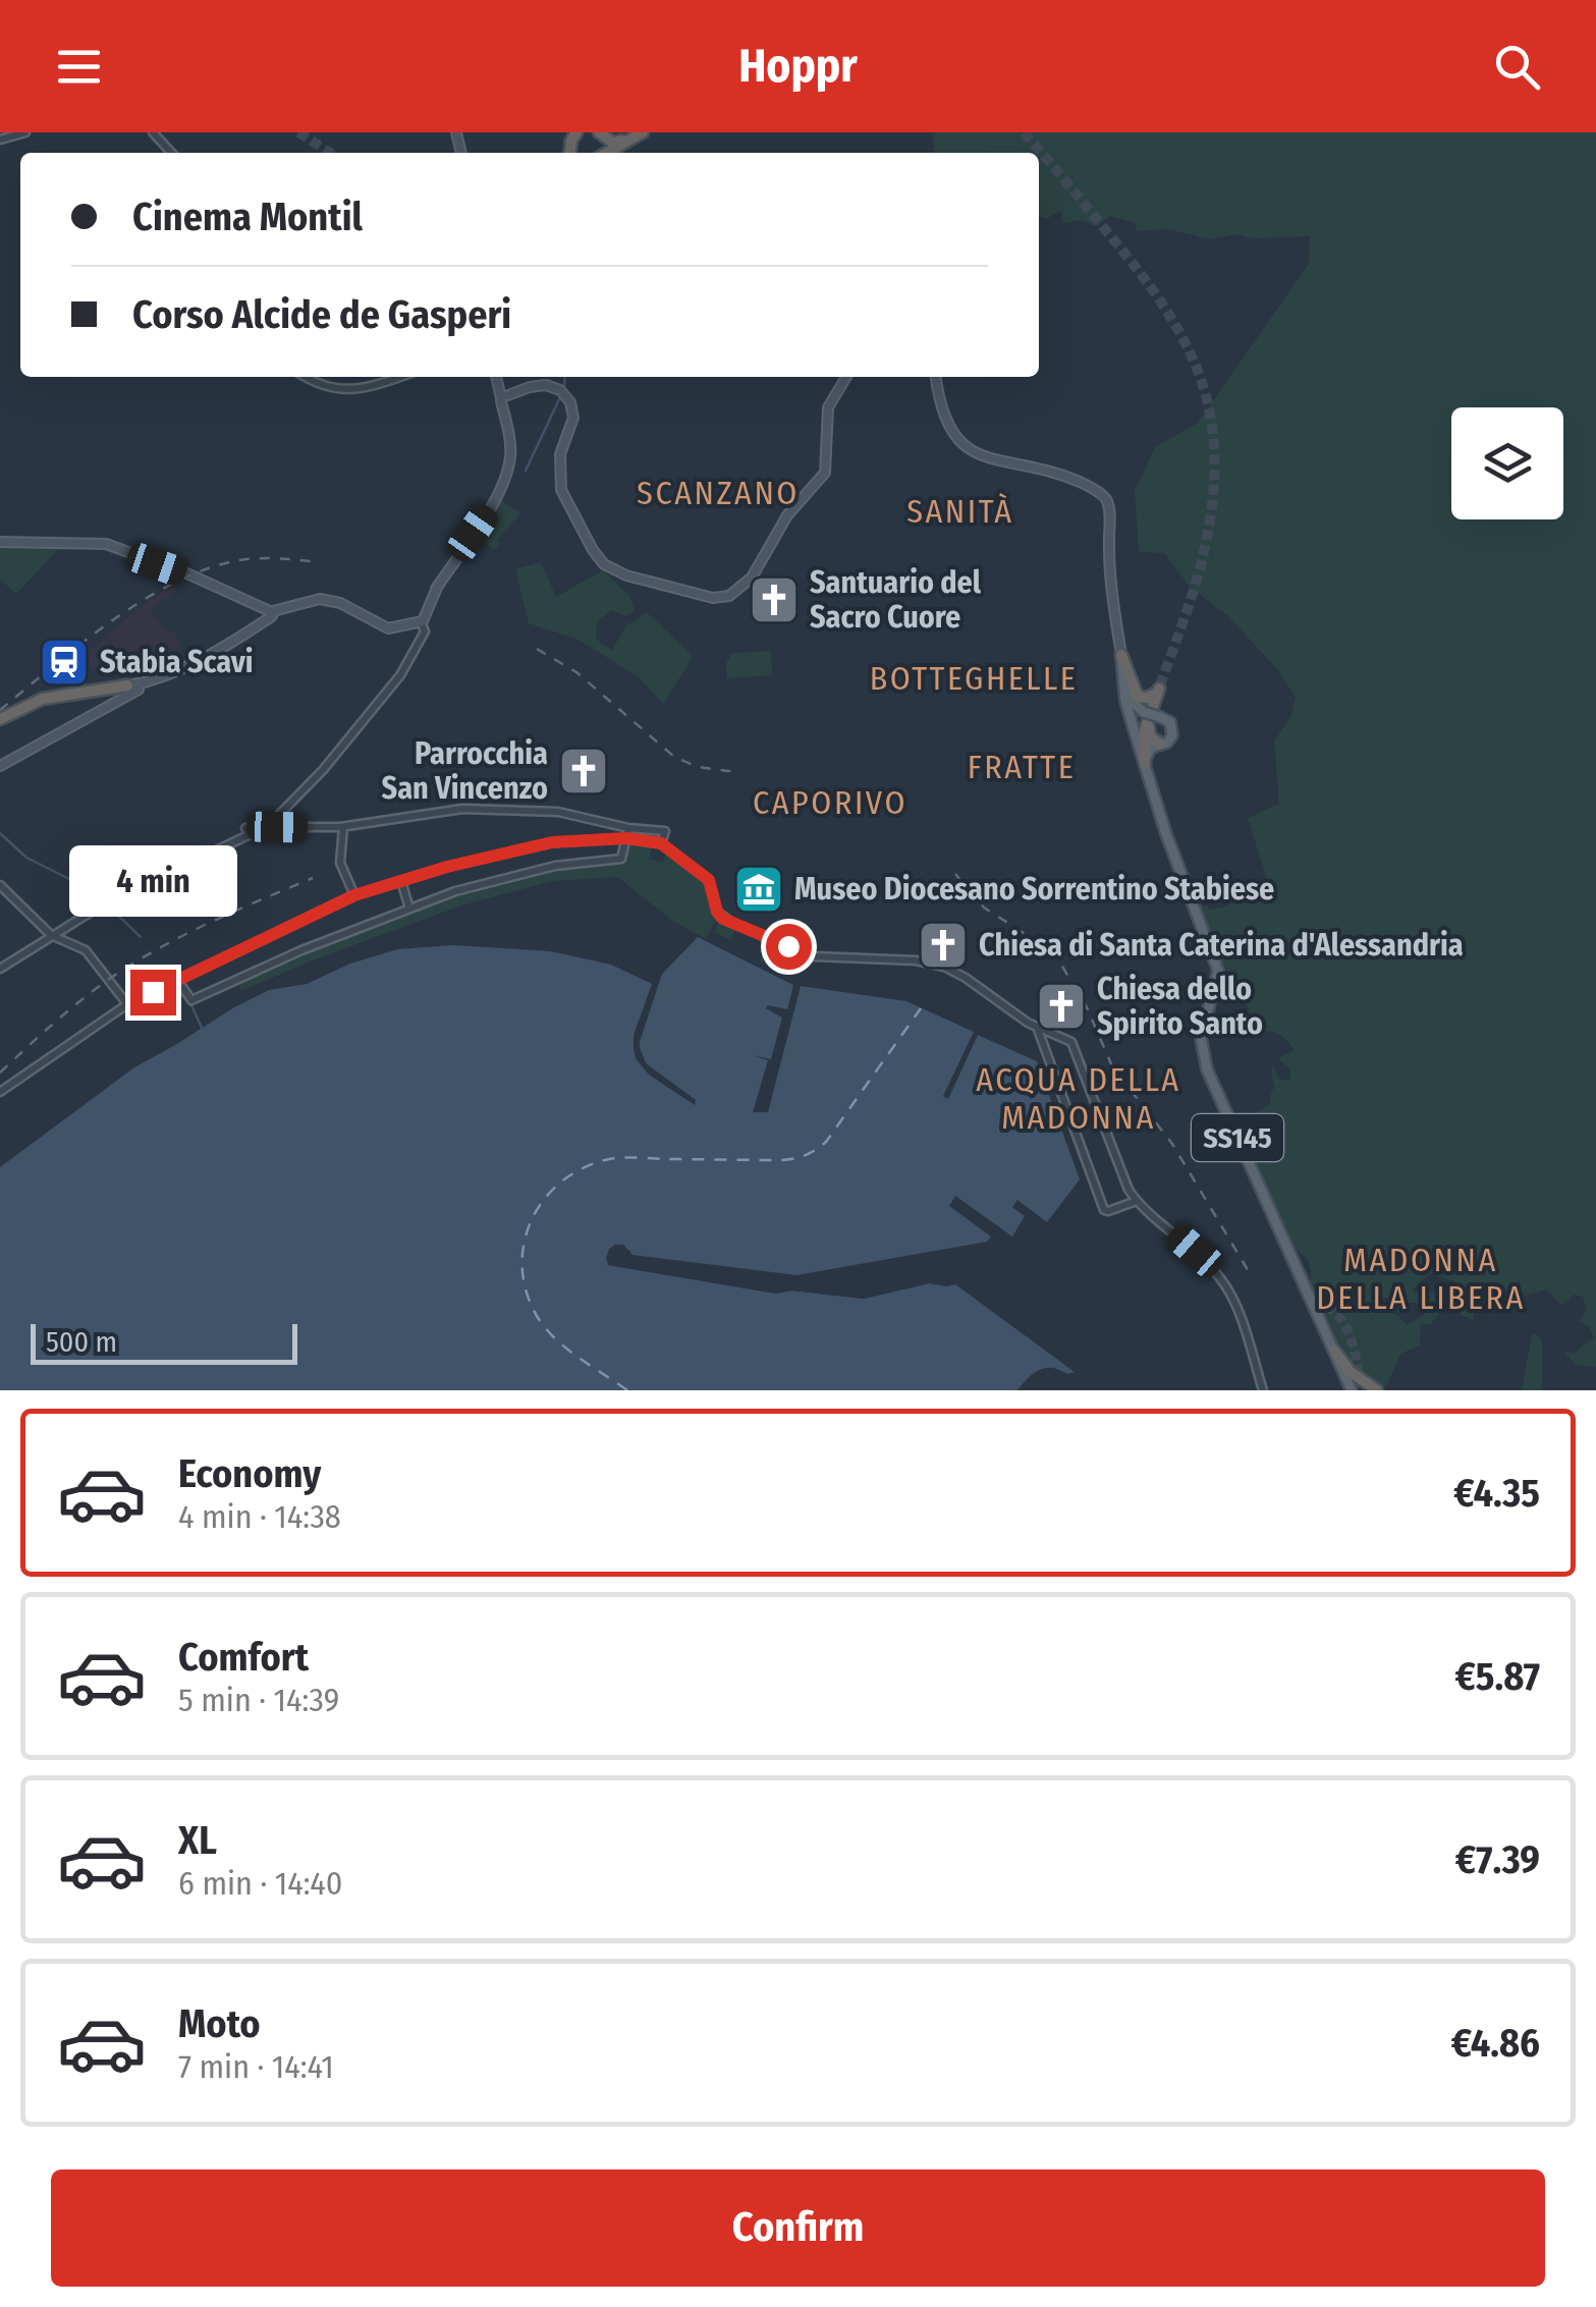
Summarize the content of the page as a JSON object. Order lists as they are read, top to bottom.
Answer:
{
  "streets": {
    "highway": ["SS145"]
  },
  "districts": [
    "SCANZANO",
    "SANITÀ",
    "BOTTEGHELLE",
    "FRATTE",
    "CAPORIVO",
    "ACQUA DELLA MADONNA",
    "MADONNA DELLA LIBERA"
  ],
  "places": {
    "church": [
      "Santuario del Sacro Cuore",
      "Parrocchia San Vincenzo",
      "Chiesa di Santa Caterina d'Alessandria",
      "Chiesa dello Spirito Santo"
    ],
    "station": ["Stabia Scavi"],
    "museum": ["Museo Diocesano Sorrentino Stabiese"]
  },
  "scale_bar": "500 m",
  "page": {
    "header": "Hoppr",
    "banner": ["Cinema Montil", "Corso Alcide de Gasperi"],
    "bubble": "4 min",
    "scale": "500 m",
    "list": [
      {
        "name": "Economy",
        "note": "4 min · 14:38",
        "value": "€4.35"
      },
      {
        "name": "Comfort",
        "note": "5 min · 14:39",
        "value": "€5.87"
      },
      {
        "name": "XL",
        "note": "6 min · 14:40",
        "value": "€7.39"
      },
      {
        "name": "Moto",
        "note": "7 min · 14:41",
        "value": "€4.86"
      }
    ],
    "buttons": "Confirm"
  }
}
